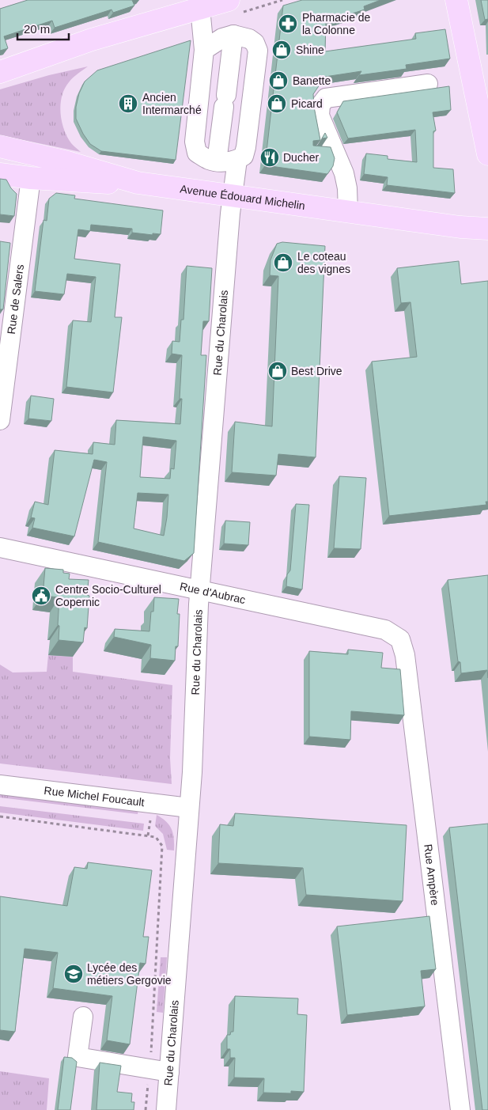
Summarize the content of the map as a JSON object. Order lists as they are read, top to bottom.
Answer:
{
  "streets": {
    "main road": ["Avenue Édouard Michelin"],
    "street": [
      "Rue de Salers",
      "Rue du Charolais",
      "Rue d'Aubrac",
      "Rue Michel Foucault",
      "Rue Ampère"
    ]
  },
  "crossings": [
    ["Avenue Édouard Michelin", "Rue du Charolais"],
    ["Rue du Charolais", "Rue d'Aubrac"],
    ["Rue du Charolais", "Rue Michel Foucault"],
    ["Rue d'Aubrac", "Rue Ampère"]
  ],
  "places": {
    "pharmacy": ["Pharmacie de la Colonne"],
    "shop": [
      "Shine",
      "Banette",
      "Picard",
      "Le coteau des vignes",
      "Best Drive"
    ],
    "building": ["Ancien Intermarché"],
    "restaurant": ["Ducher"],
    "public building": ["Centre Socio-Culturel Copernic"],
    "school or university": ["Lycée des métiers Gergovie"]
  },
  "scale_bar": "20 m"
}
